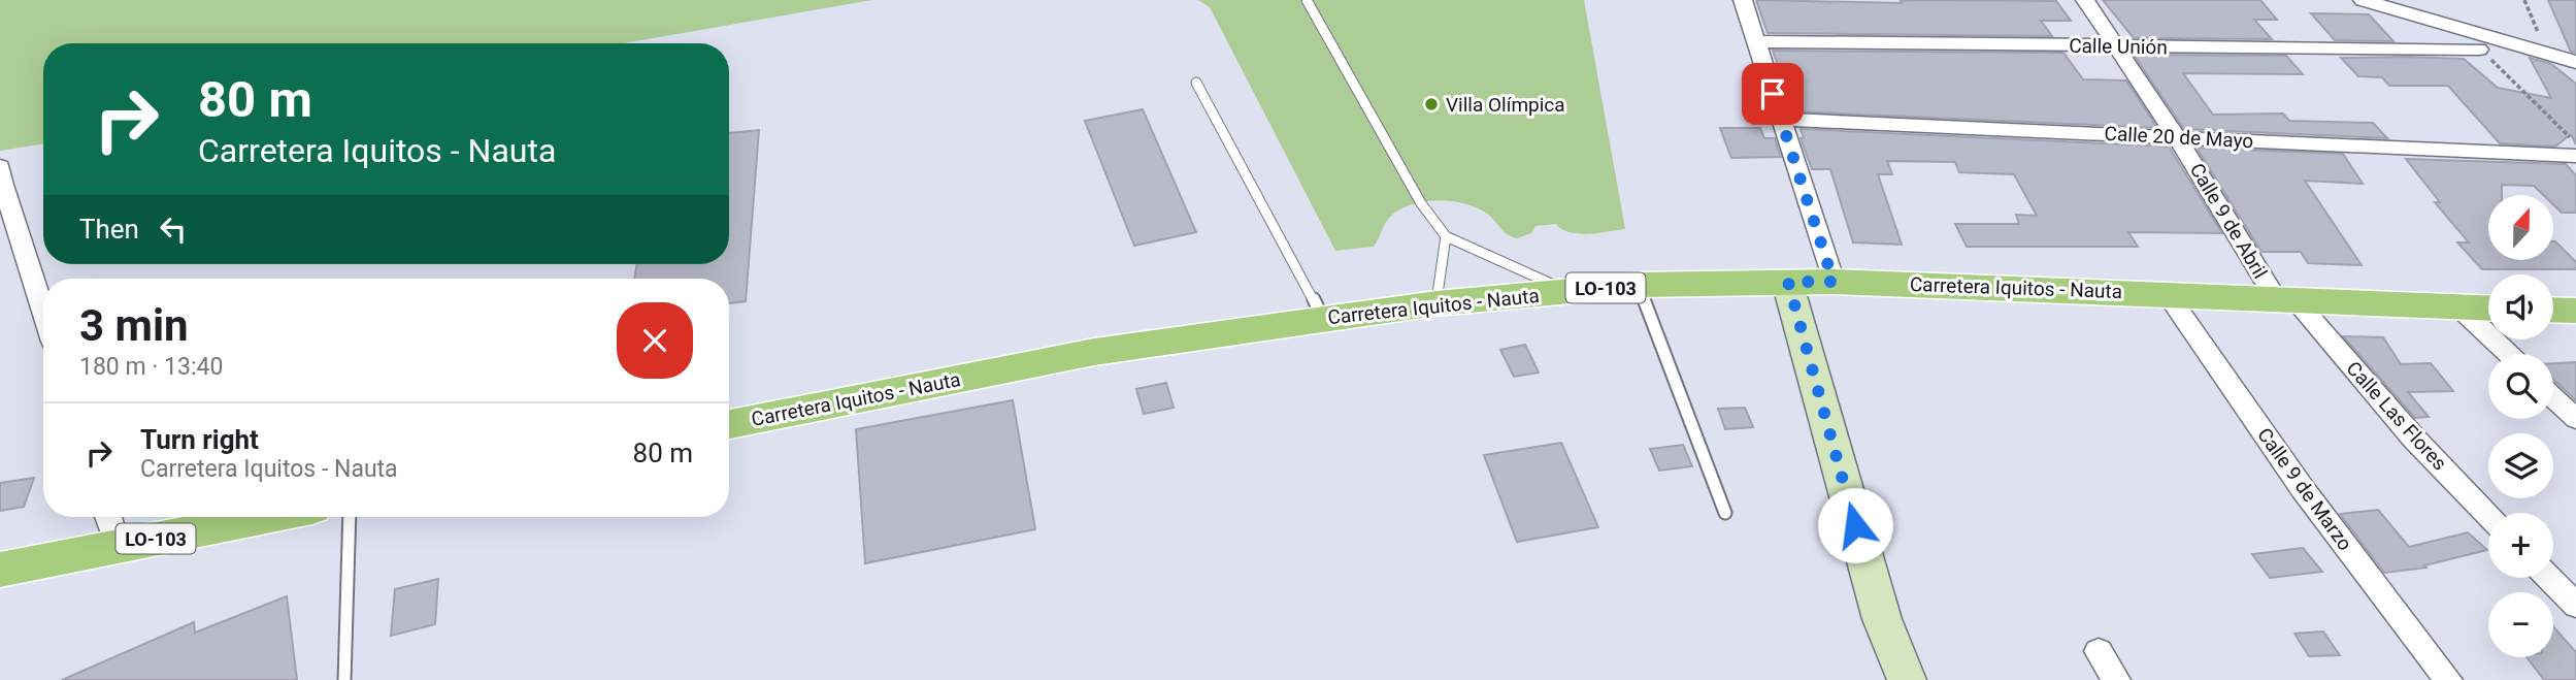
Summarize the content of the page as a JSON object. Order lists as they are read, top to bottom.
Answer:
{
  "streets": {
    "main road": ["LO-103", "Carretera Iquitos - Nauta"],
    "street": [
      "Calle Unión",
      "Calle 20 de Mayo",
      "Calle 9 de Abril",
      "Calle Las Flores",
      "Calle 9 de Marzo"
    ]
  },
  "crossings": [
    ["Calle Unión", "Calle 9 de Abril"],
    ["Calle 20 de Mayo", "Calle 9 de Abril"],
    ["Calle 9 de Abril", "Carretera Iquitos - Nauta"],
    ["Calle 9 de Abril", "Calle Las Flores"],
    ["Carretera Iquitos - Nauta", "Calle Las Flores"],
    ["Carretera Iquitos - Nauta", "Calle 9 de Marzo"]
  ],
  "places": ["Villa Olímpica"],
  "north": "top",
  "page": {
    "turn": ["80 m", "Carretera Iquitos - Nauta"],
    "map_buttons": ["+", "−"],
    "then": "Then",
    "heading": ["3 min", "180 m · 13:40"],
    "list": [
      {
        "name": "Turn right",
        "note": "Carretera Iquitos - Nauta",
        "value": "80 m"
      }
    ]
  }
}
